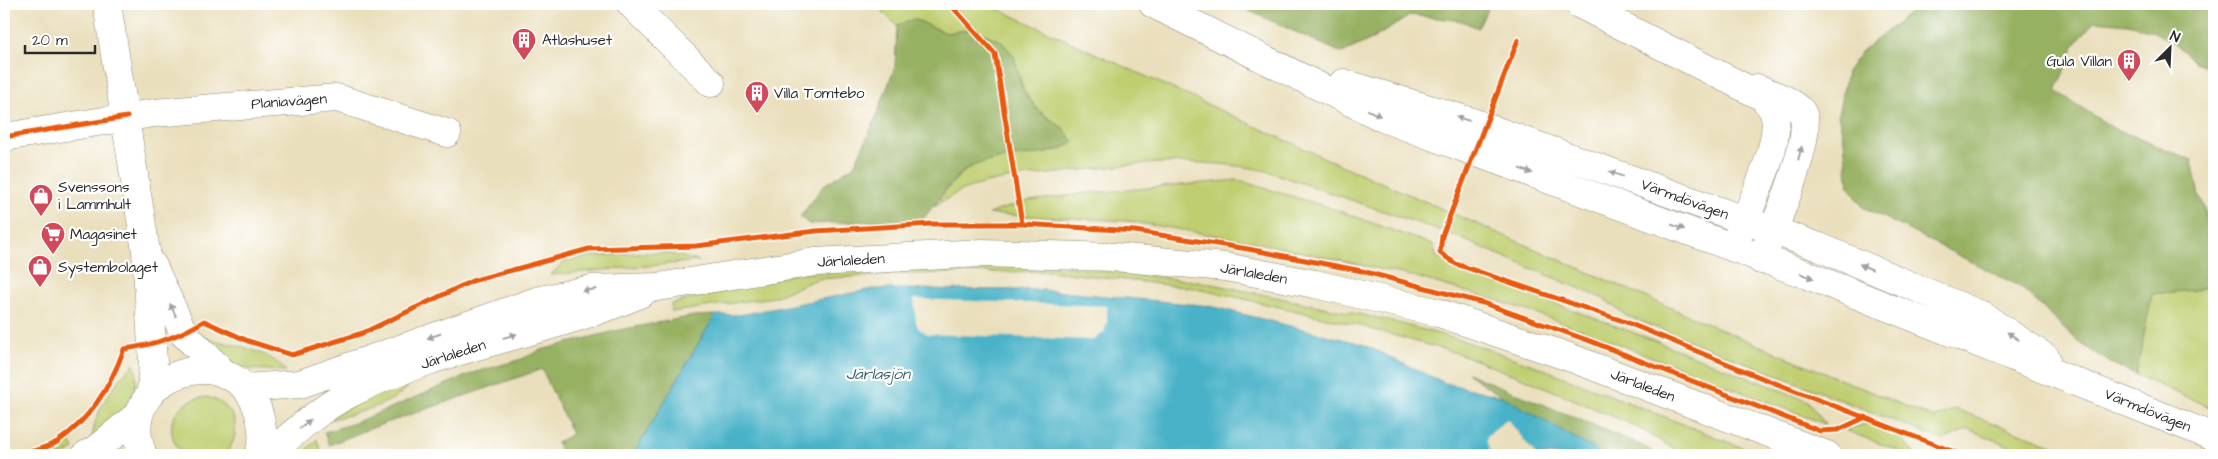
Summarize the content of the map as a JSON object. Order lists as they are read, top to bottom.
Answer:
{
  "streets": {
    "main road": ["Planiavägen", "Värmdövägen", "Järlaleden"]
  },
  "water": ["Järlasjön"],
  "places": {
    "building": ["Atlashuset", "Gula Villan", "Villa Tomtebo"],
    "shop": ["Svenssons i Lammhult", "Systembolaget"],
    "supermarket": ["Magasinet"]
  },
  "scale_bar": "20 m",
  "north": "top right"
}
